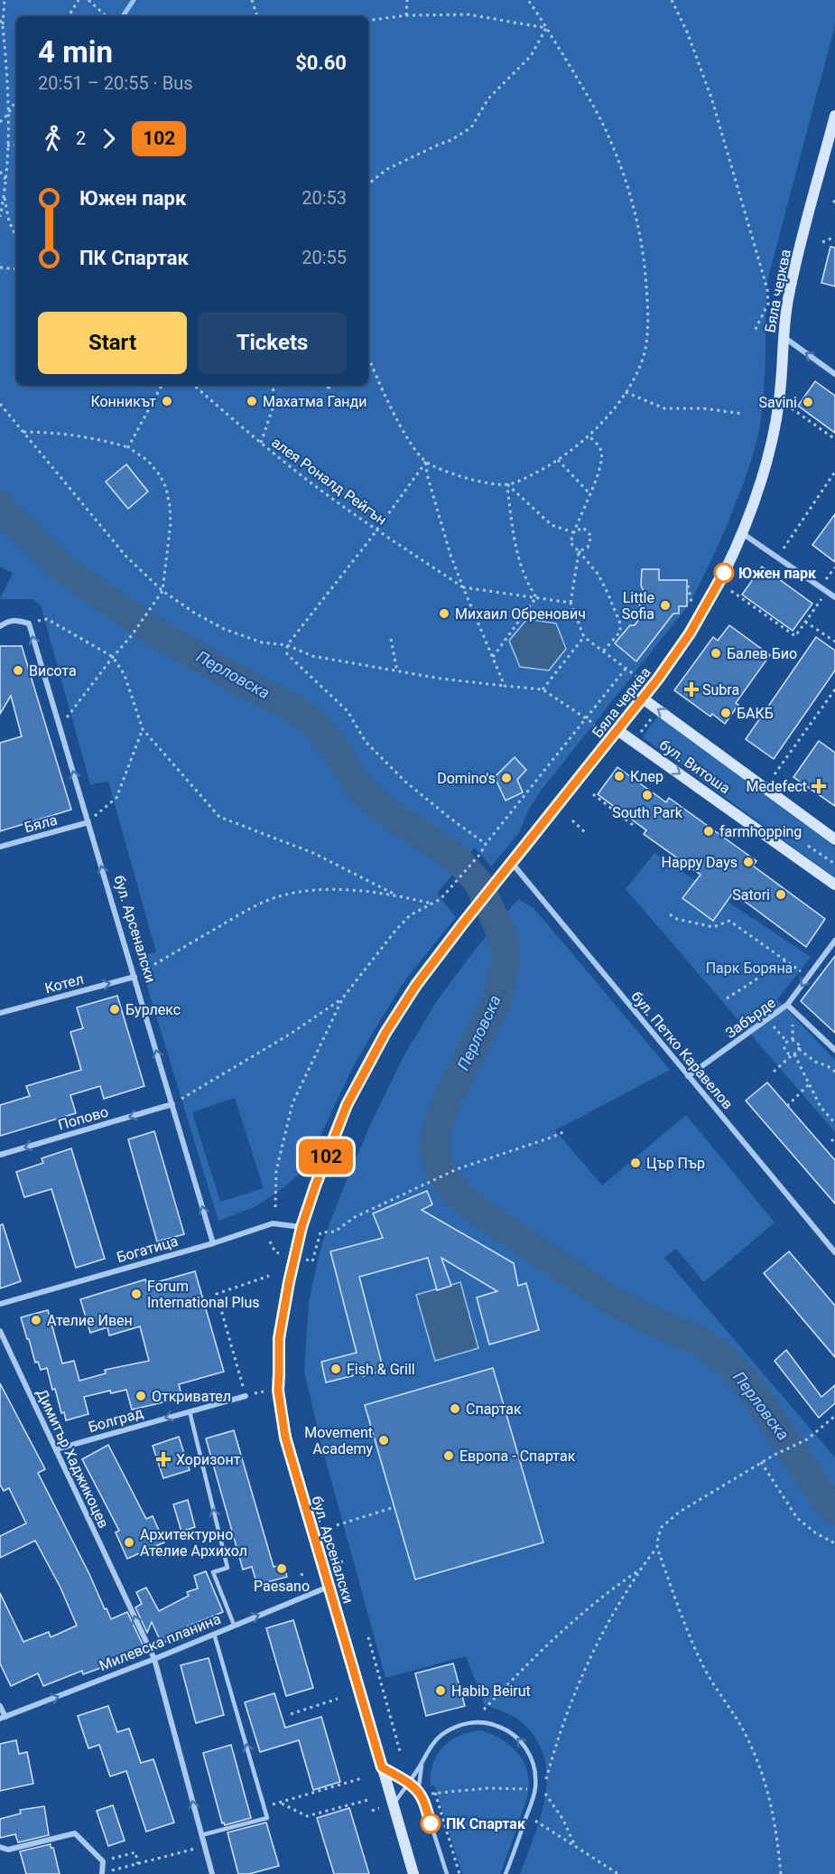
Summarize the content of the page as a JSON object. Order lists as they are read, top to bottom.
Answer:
{
  "streets": {
    "street": [
      "Бяла черква",
      "бул. Витоша",
      "Бяла",
      "бул. Арсеналски",
      "Котел",
      "Забърде",
      "бул. Петко Каравелов",
      "Попово",
      "Богатица",
      "Болград",
      "Димитър Хаджикоцев",
      "Милевска планина"
    ],
    "path": ["алея Роналд Рейгън"]
  },
  "crossings": [
    ["Бяла черква", "бул. Витоша"],
    ["Бяла черква", "бул. Арсеналски"],
    ["Бяла черква", "бул. Петко Каравелов"],
    ["Бяла черква", "Богатица"],
    ["Бяла", "бул. Арсеналски"],
    ["бул. Арсеналски", "Котел"],
    ["бул. Арсеналски", "Попово"],
    ["бул. Арсеналски", "Богатица"],
    ["бул. Арсеналски", "Милевска планина"],
    ["Забърде", "бул. Петко Каравелов"],
    ["Болград", "Димитър Хаджикоцев"],
    ["Димитър Хаджикоцев", "Милевска планина"]
  ],
  "one_way": [
    "бул. Арсеналски",
    "Котел",
    "Забърде",
    "Попово",
    "Болград",
    "Димитър Хаджикоцев",
    "Милевска планина"
  ],
  "water": ["Перловска"],
  "parks": ["Парк Боряна"],
  "places": {
    "other": [
      "Конникът",
      "Махатма Ганди",
      "Savini",
      "Южен парк",
      "Little Sofia",
      "Михаил Обренович",
      "Балев Био",
      "Висота",
      "БАКБ",
      "Клер",
      "Domino's",
      "South Park",
      "farmhopping",
      "Happy Days",
      "Satori",
      "Бурлекс",
      "Цър Пър",
      "Forum International Plus",
      "Ателие Ивен",
      "Fish & Grill",
      "Откривател",
      "Спартак",
      "Movement Academy",
      "Европа - Спартак",
      "Архитектурно Ателие Архихол",
      "Paesano",
      "Habib Beirut",
      "ПК Спартак"
    ],
    "health": ["Subra", "Medefect", "Хоризонт"]
  },
  "lines": ["bus line 102"],
  "page": {
    "on_map": "102",
    "heading": ["4 min", "20:51 – 20:55 · Bus", "$0.60"],
    "legs": ["2", "102"],
    "list": [
      {
        "name": "Южен парк",
        "value": "20:53"
      },
      {
        "name": "ПК Спартак",
        "value": "20:55"
      }
    ],
    "buttons": ["Start", "Tickets"]
  }
}
